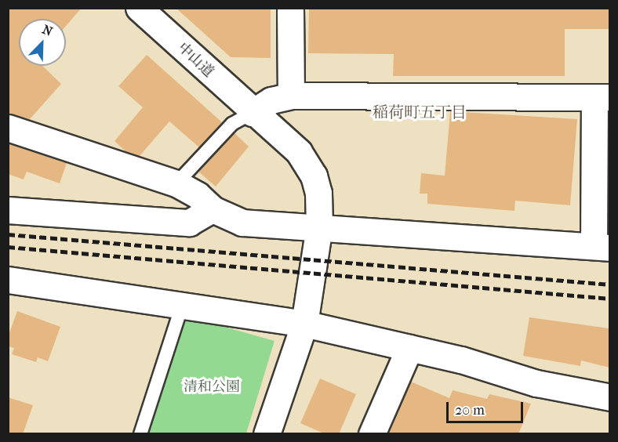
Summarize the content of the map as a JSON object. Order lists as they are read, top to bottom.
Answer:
{
  "streets": {
    "street": ["中山道"]
  },
  "districts": ["稲荷町五丁目"],
  "parks": ["清和公園"],
  "scale_bar": "20 m",
  "north": "top right"
}
